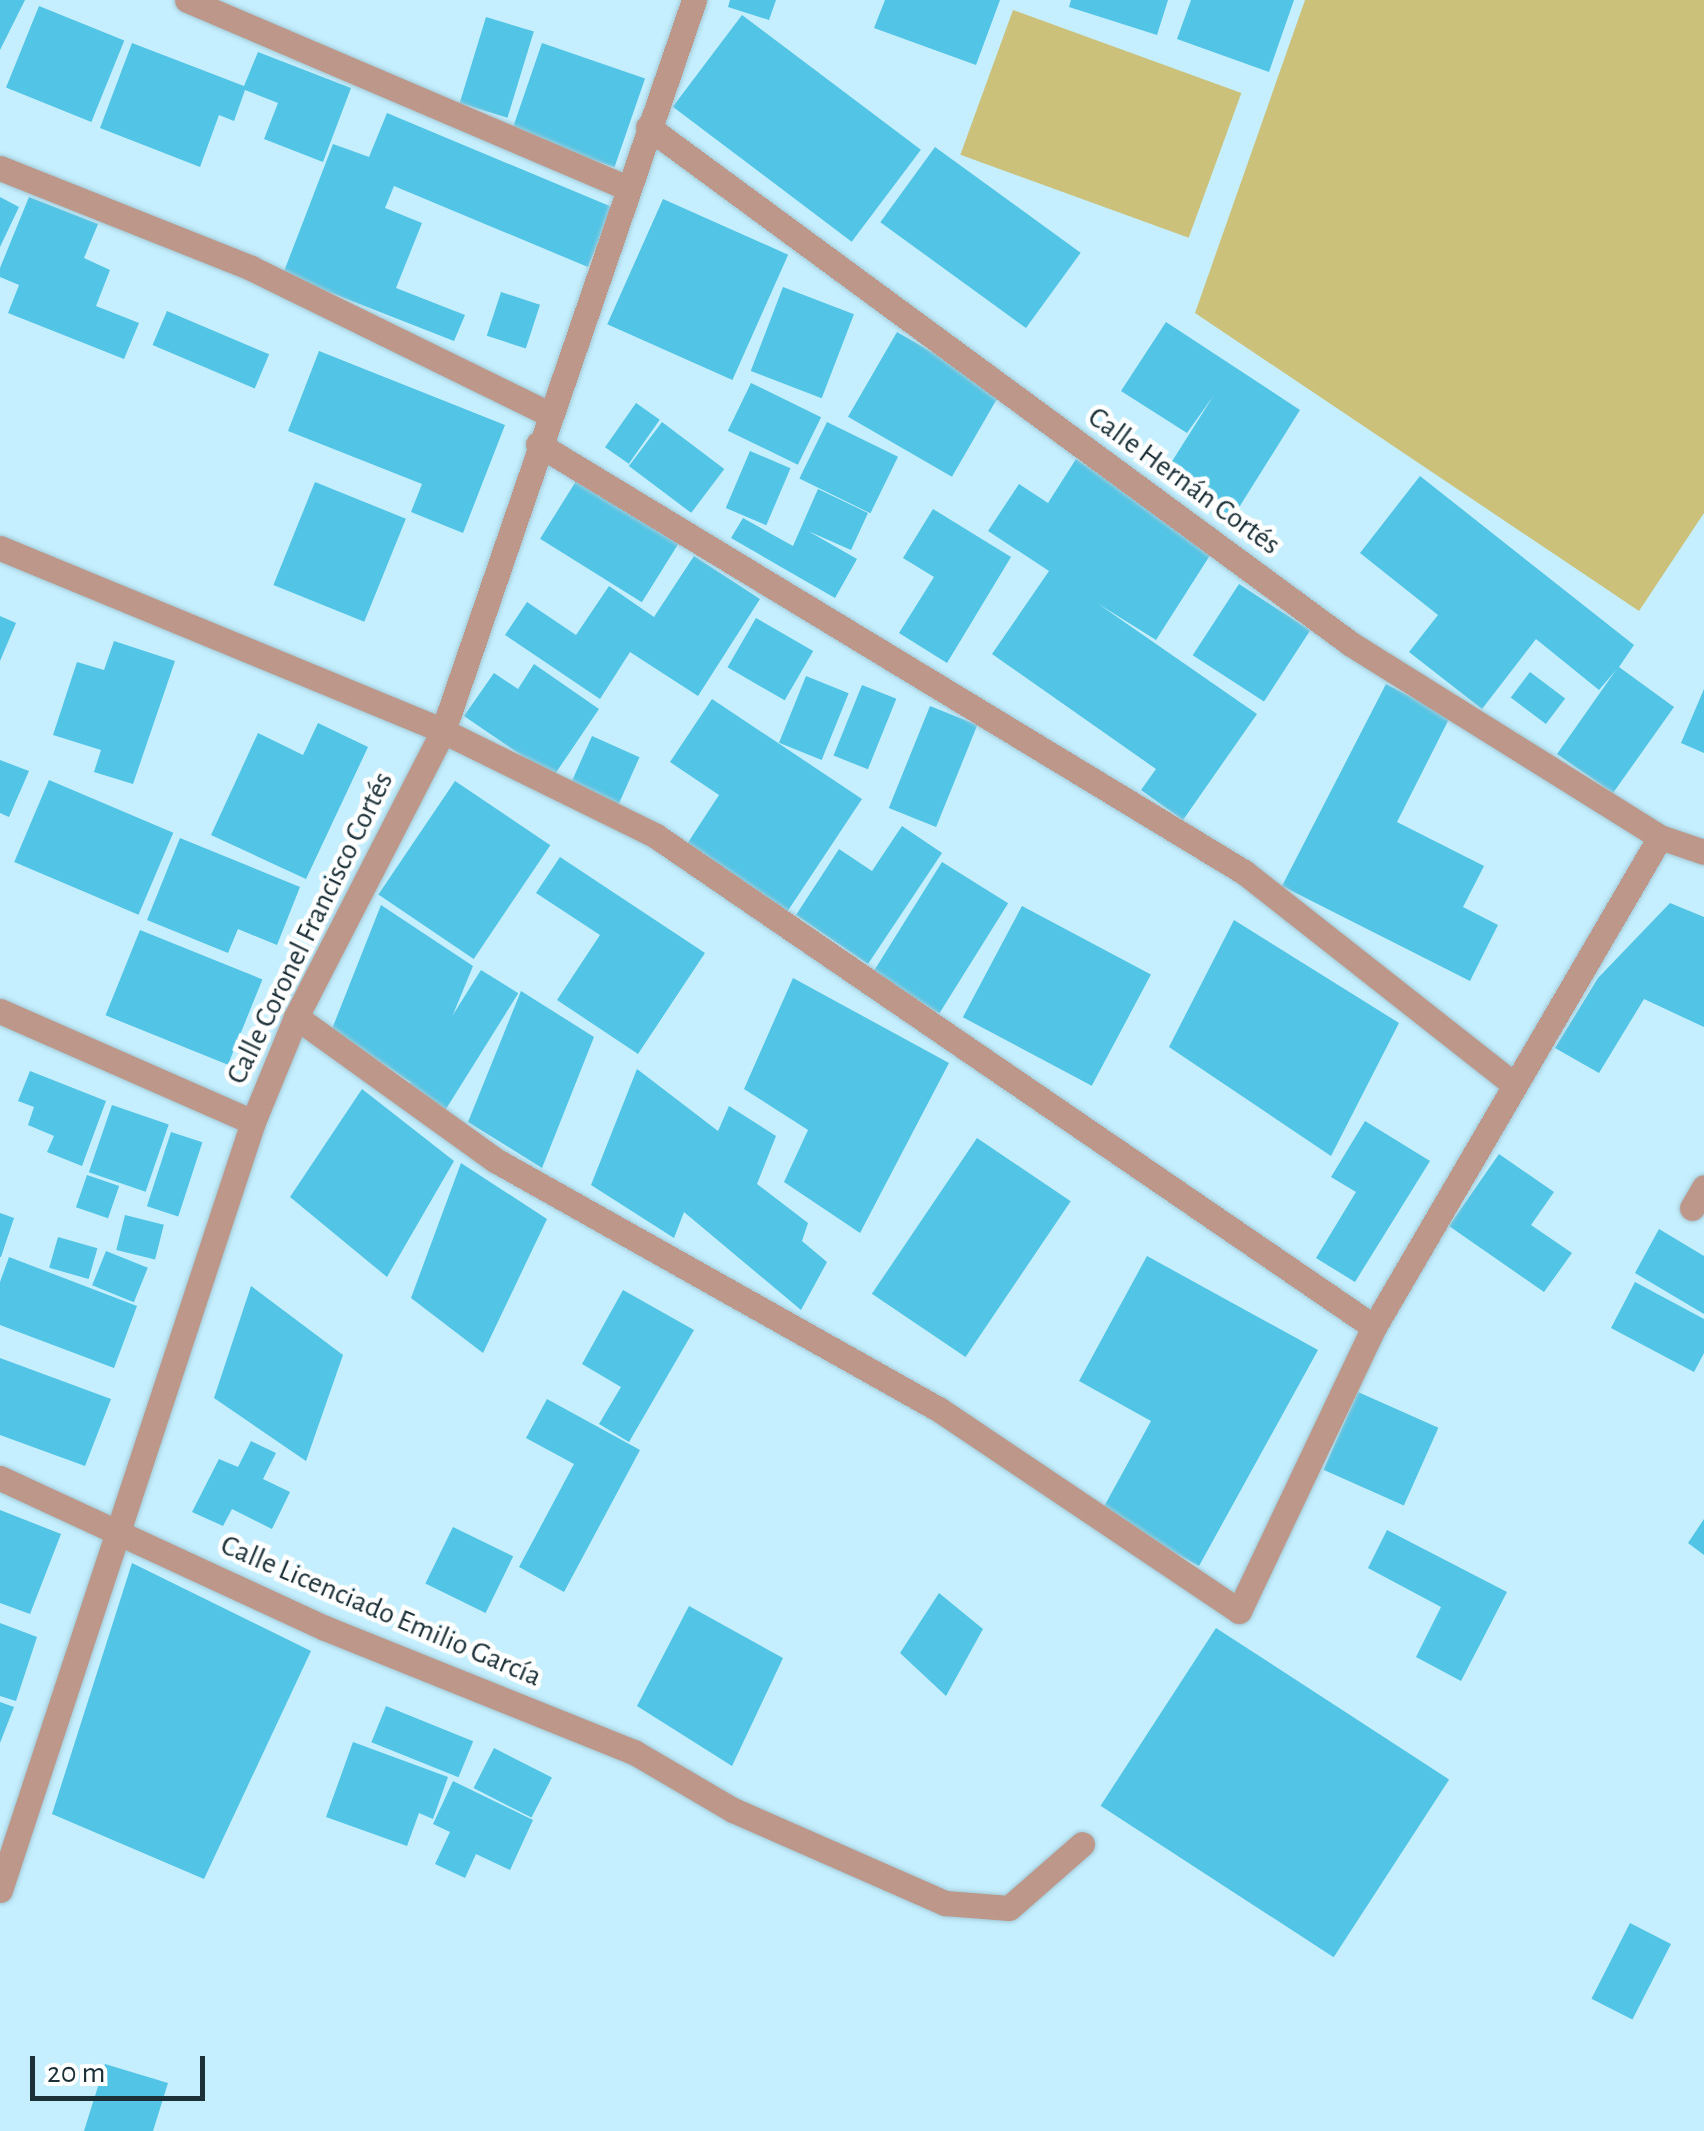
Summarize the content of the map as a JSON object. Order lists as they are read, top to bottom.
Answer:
{
  "streets": {
    "street": ["Calle Hernán Cortés", "Calle Coronel Francisco Cortés", "Calle Licenciado Emilio García"]
  },
  "crossings": [
    ["Calle Hernán Cortés", "Calle Coronel Francisco Cortés"],
    ["Calle Coronel Francisco Cortés", "Calle Licenciado Emilio García"]
  ],
  "scale_bar": "20 m"
}
